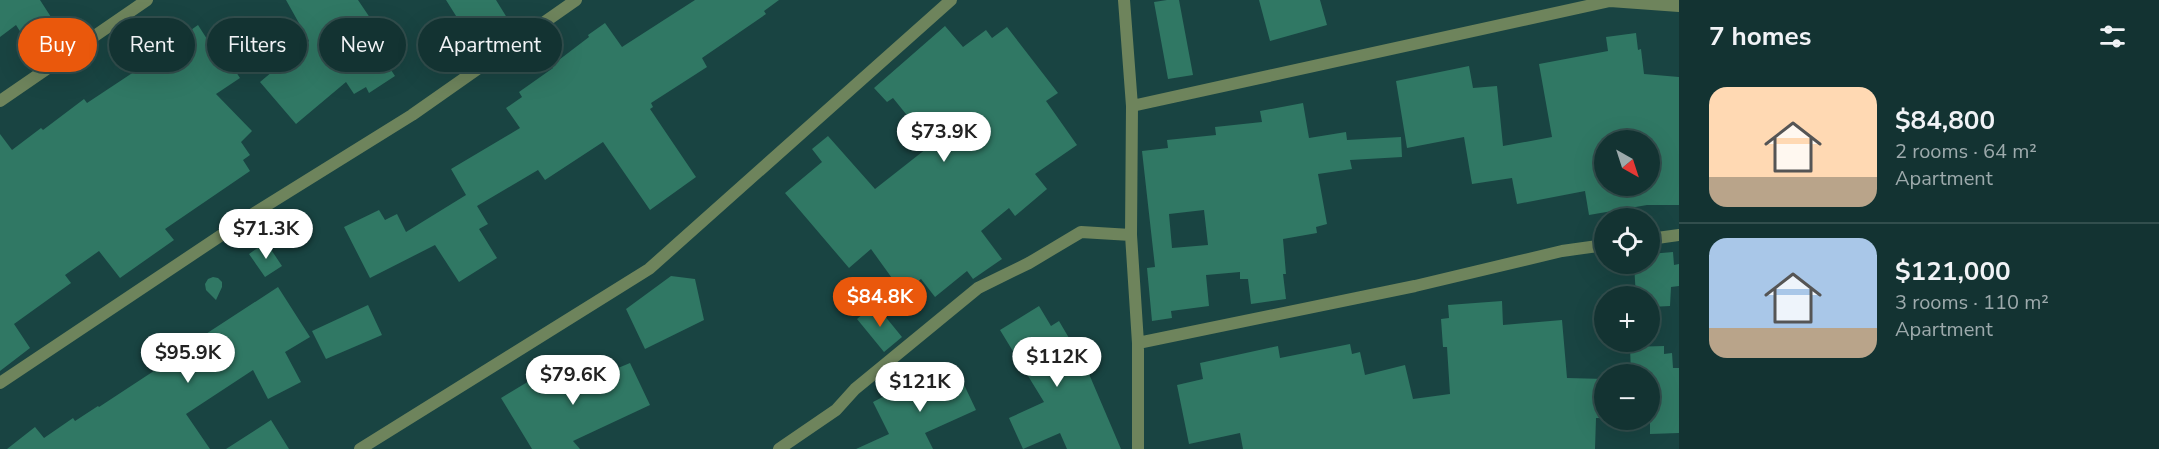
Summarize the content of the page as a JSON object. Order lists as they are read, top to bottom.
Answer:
{
  "north": "bottom right",
  "page": {
    "heading": "7 homes",
    "chip": [
      "Buy",
      "Rent",
      "Filters",
      "New",
      "Apartment"
    ],
    "list": [
      {
        "name": "$84,800",
        "note": "2 rooms · 64 m² · Apartment"
      },
      {
        "name": "$121,000",
        "note": "3 rooms · 110 m² · Apartment"
      }
    ],
    "price": [
      "$73.9K",
      "$71.3K",
      "$84.8K",
      "$95.9K",
      "$112K",
      "$79.6K",
      "$121K"
    ],
    "map_buttons": ["+", "−"]
  }
}
